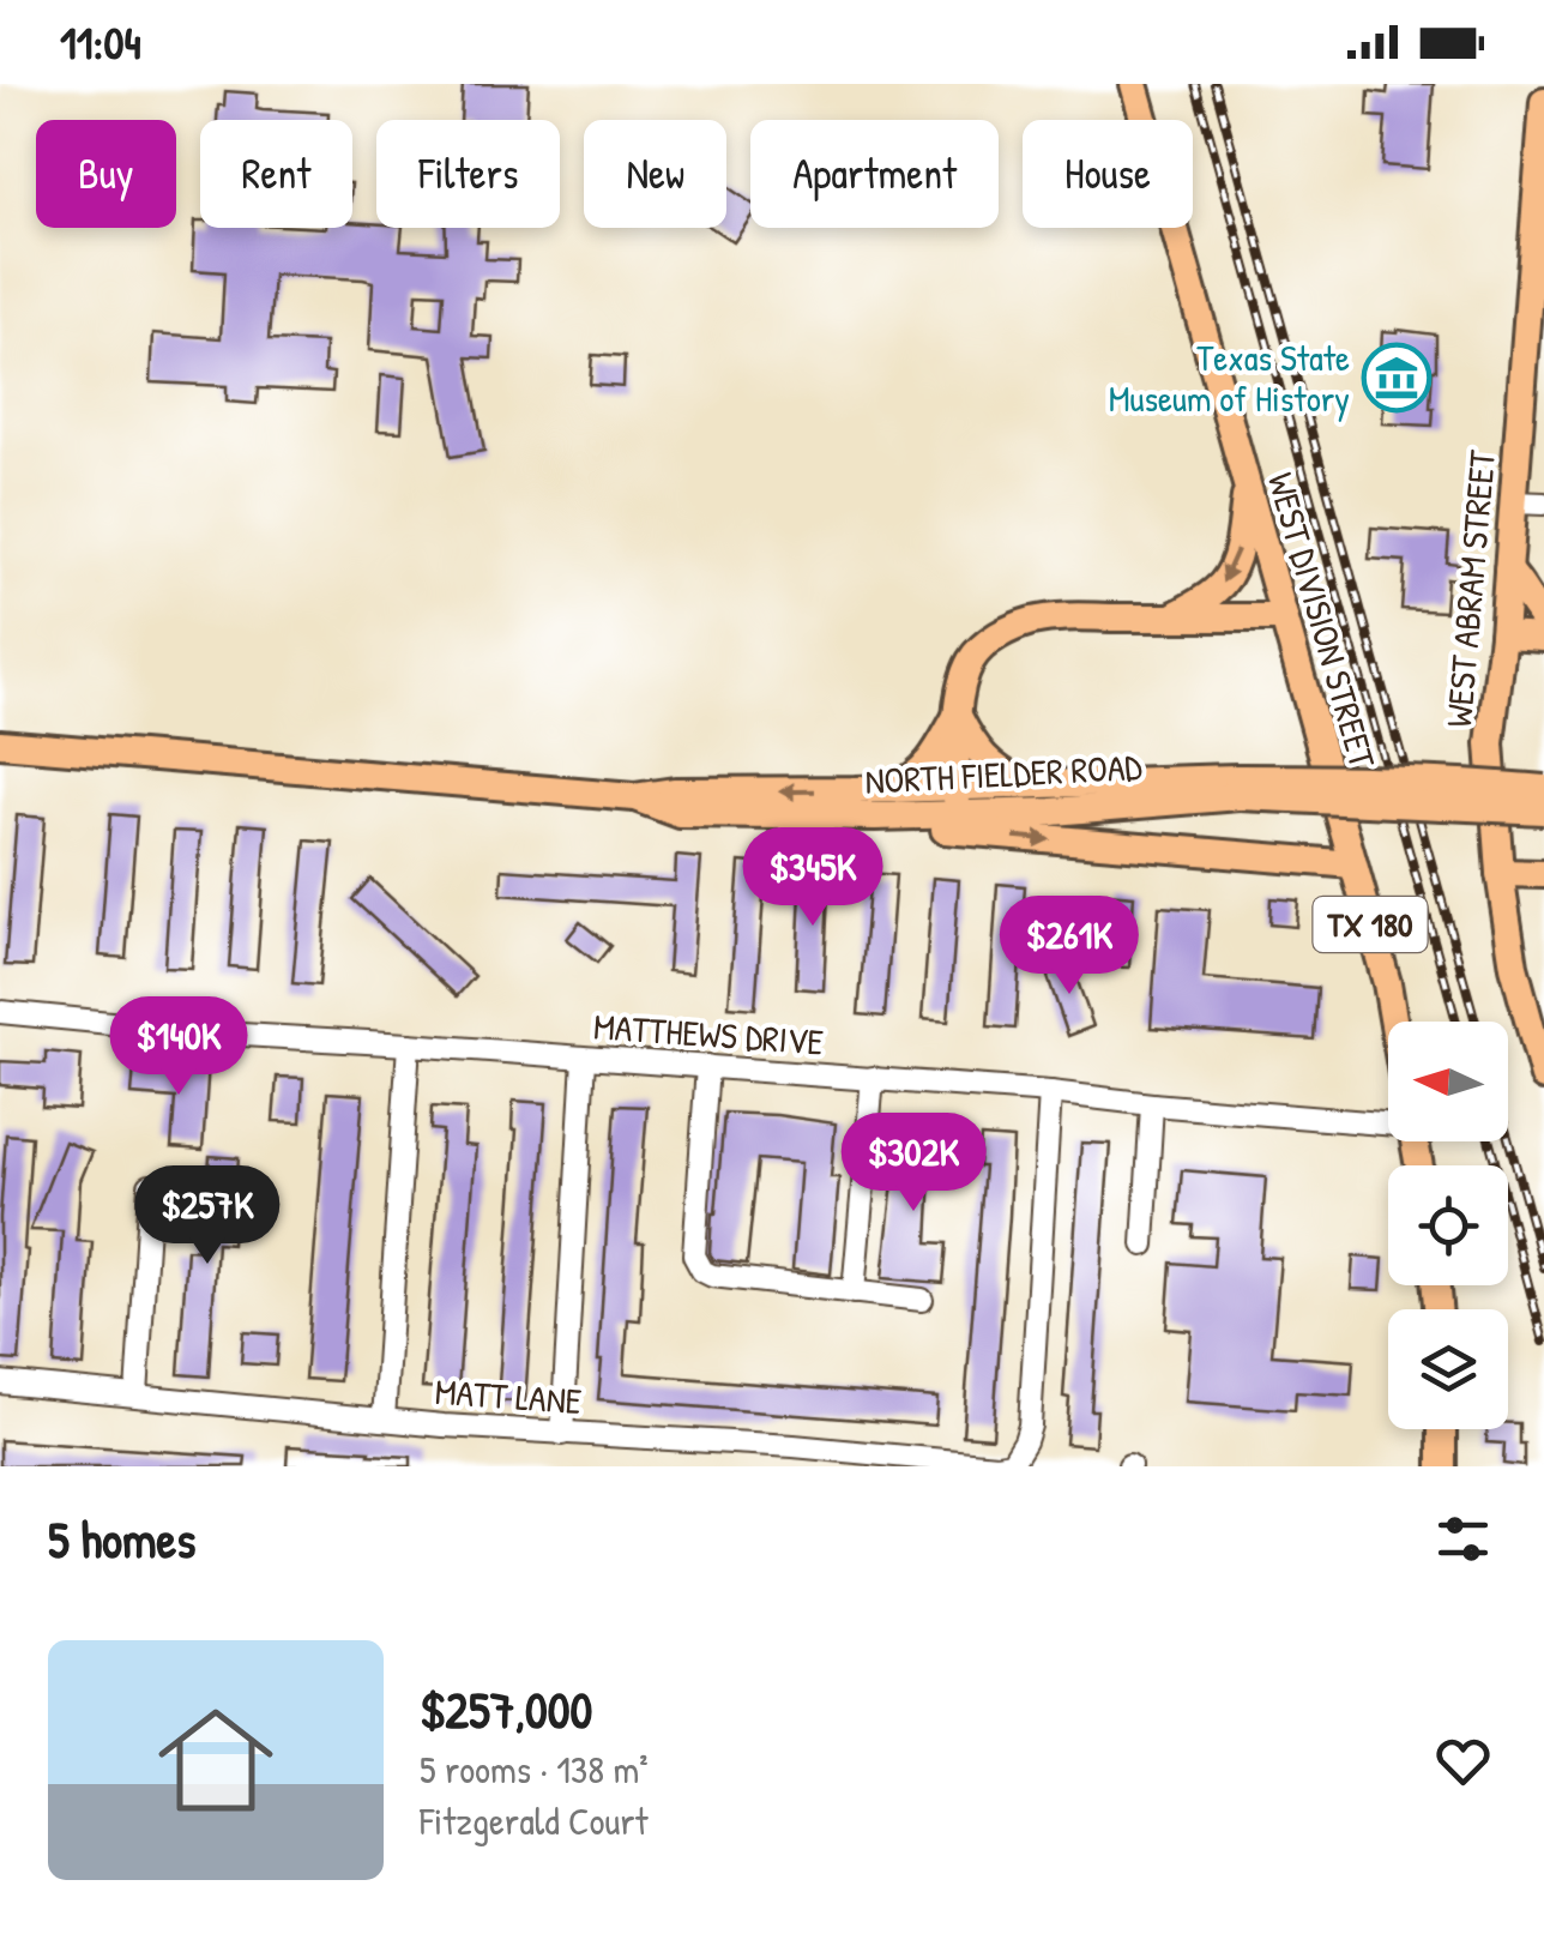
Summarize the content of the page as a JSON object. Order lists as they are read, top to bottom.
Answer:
{
  "streets": {
    "main road": [
      "WEST ABRAM STREET",
      "WEST DIVISION STREET",
      "NORTH FIELDER ROAD",
      "TX 180"
    ],
    "street": ["MATTHEWS DRIVE", "MATT LANE"]
  },
  "crossings": [
    ["MATTHEWS DRIVE", "MATT LANE"]
  ],
  "places": {
    "museum": ["Texas State Museum of History"]
  },
  "north": "left",
  "page": {
    "status": "11:04",
    "chip": [
      "Buy",
      "Rent",
      "Filters",
      "New",
      "Apartment",
      "House"
    ],
    "price": [
      "$345K",
      "$261K",
      "$140K",
      "$302K",
      "$257K"
    ],
    "heading": "5 homes",
    "list": [
      {
        "name": "$257,000",
        "note": "5 rooms · 138 m² · Fitzgerald Court"
      }
    ]
  }
}
